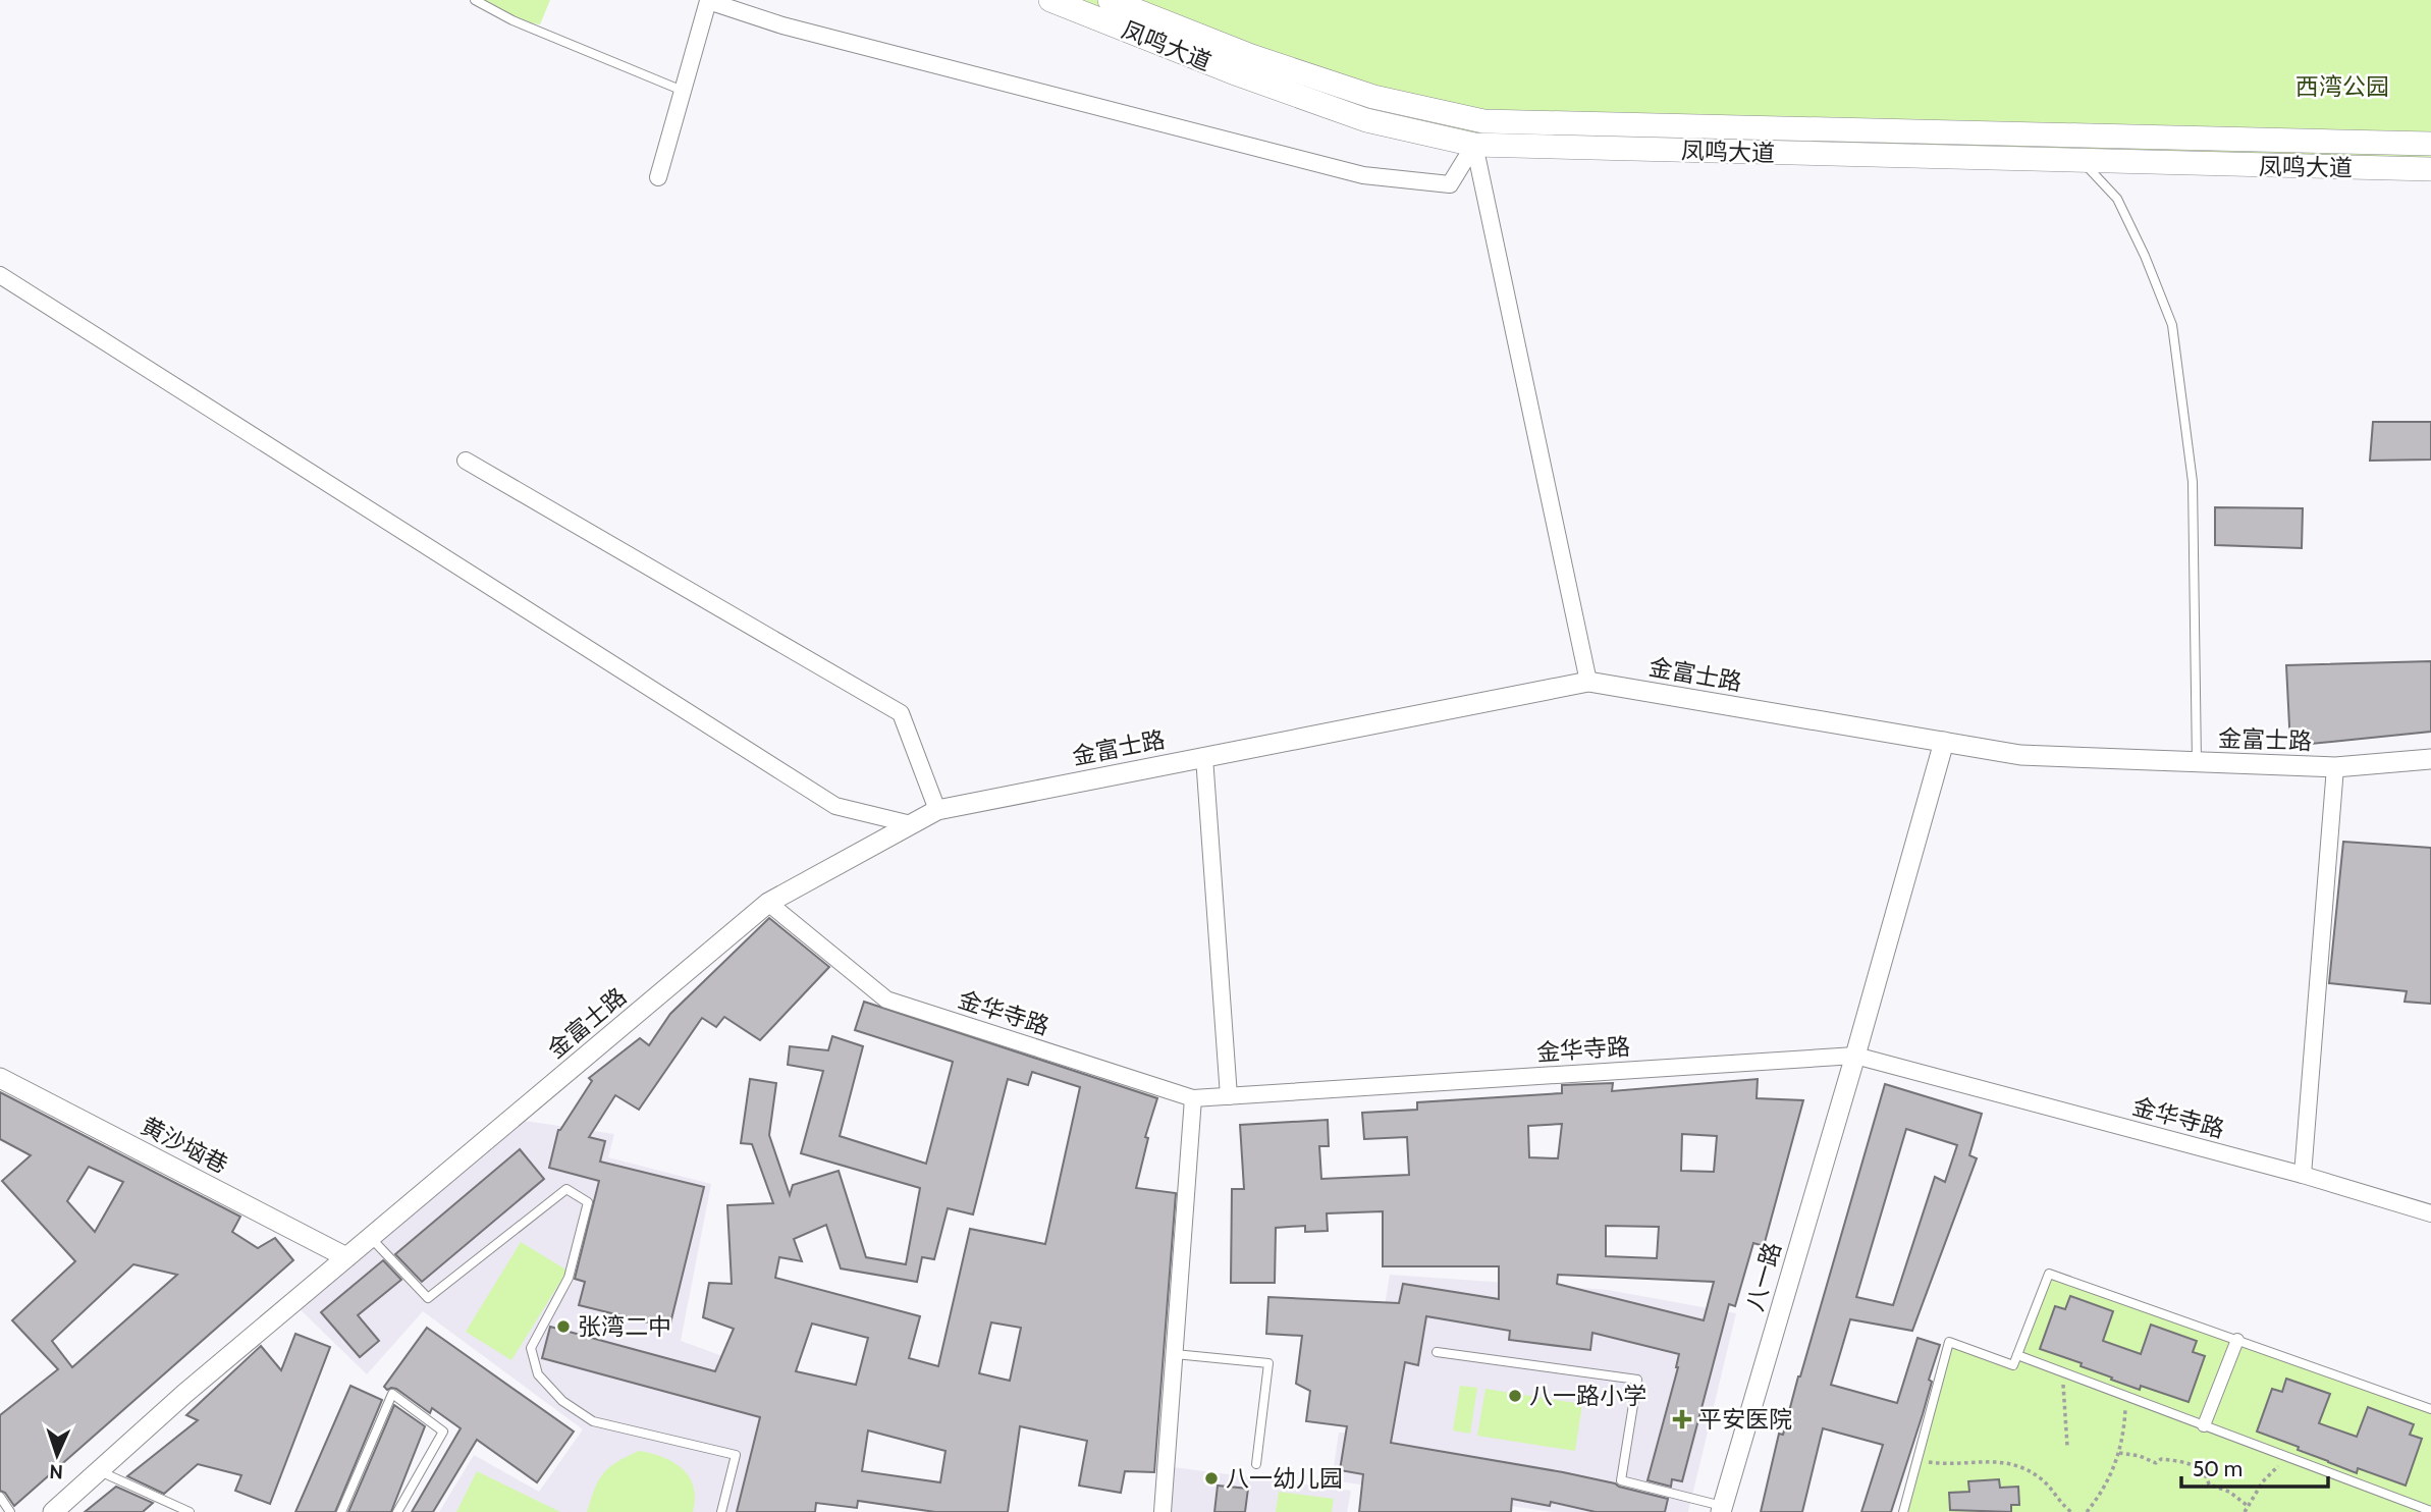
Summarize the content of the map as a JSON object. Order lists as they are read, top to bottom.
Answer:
{
  "streets": {
    "main road": ["凤鸣大道"],
    "street": [
      "金富士路",
      "金华寺路",
      "黄沙垴巷",
      "八一路"
    ]
  },
  "crossings": [
    ["金富士路", "金华寺路"],
    ["金富士路", "黄沙垴巷"],
    ["金富士路", "八一路"],
    ["金华寺路", "八一路"]
  ],
  "parks": ["西湾公园"],
  "places": {
    "other": ["张湾二中", "八一路小学", "八一幼儿园"],
    "health": ["平安医院"]
  },
  "scale_bar": "50 m",
  "north": "bottom"
}
